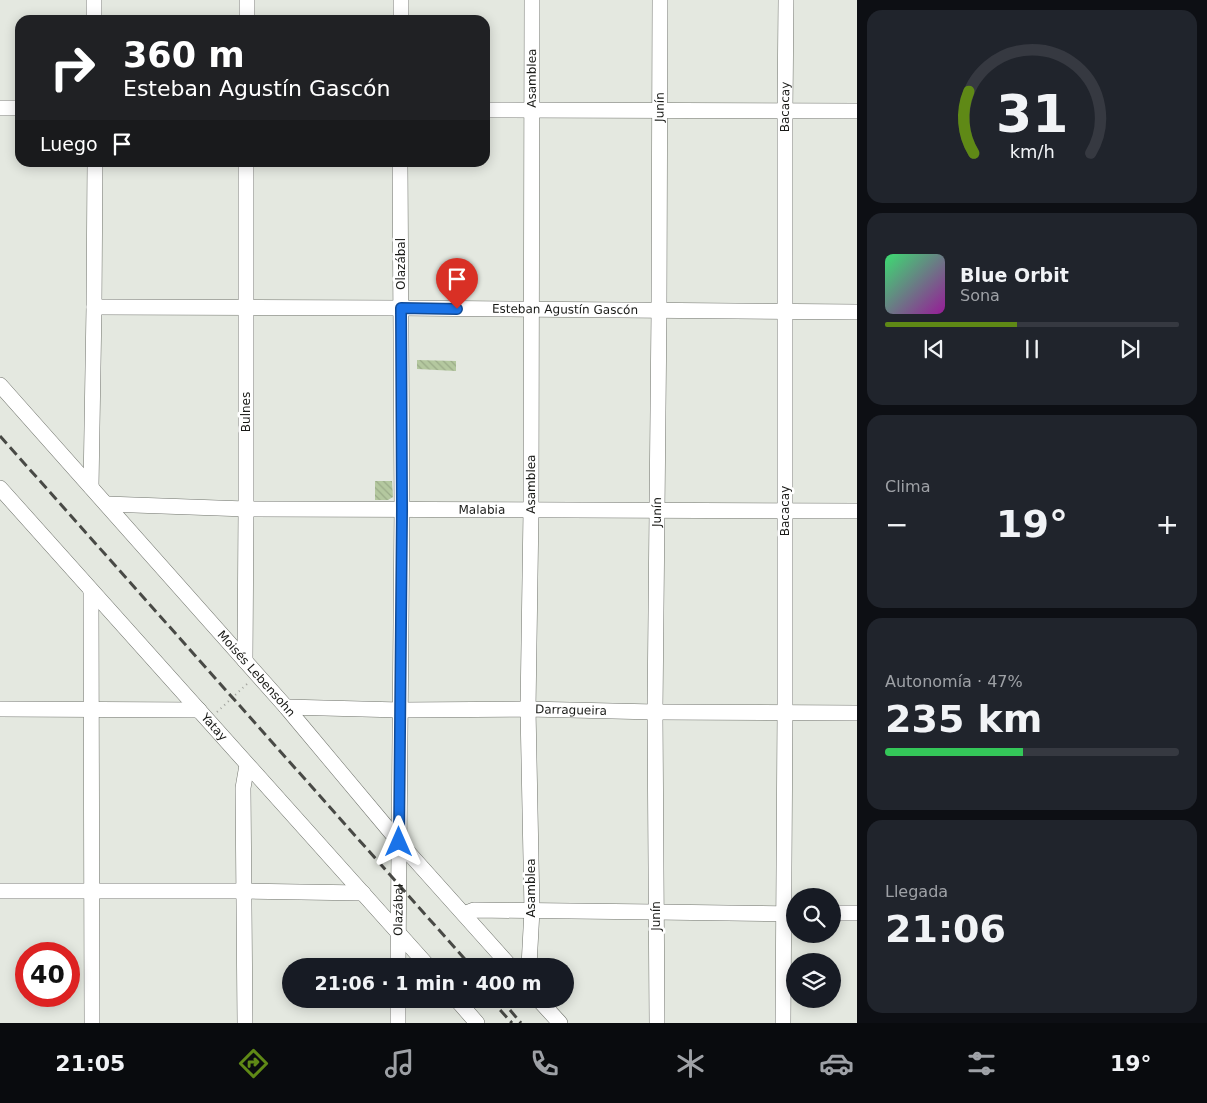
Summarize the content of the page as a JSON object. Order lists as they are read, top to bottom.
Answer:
{
  "streets": {
    "street": [
      "Asamblea",
      "Junín",
      "Bacacay",
      "Olazábal",
      "Esteban Agustín Gascón",
      "Bulnes",
      "Malabia",
      "Moisés Lebensohn",
      "Darragueira",
      "Yatay"
    ]
  },
  "crossings": [
    ["Asamblea", "Esteban Agustín Gascón"],
    ["Asamblea", "Malabia"],
    ["Asamblea", "Darragueira"],
    ["Junín", "Esteban Agustín Gascón"],
    ["Junín", "Malabia"],
    ["Junín", "Darragueira"],
    ["Bacacay", "Esteban Agustín Gascón"],
    ["Bacacay", "Malabia"],
    ["Bacacay", "Darragueira"],
    ["Olazábal", "Esteban Agustín Gascón"],
    ["Olazábal", "Malabia"],
    ["Olazábal", "Moisés Lebensohn"],
    ["Olazábal", "Darragueira"],
    ["Olazábal", "Yatay"],
    ["Esteban Agustín Gascón", "Bulnes"],
    ["Bulnes", "Malabia"],
    ["Bulnes", "Moisés Lebensohn"],
    ["Malabia", "Moisés Lebensohn"],
    ["Moisés Lebensohn", "Darragueira"]
  ],
  "page": {
    "turn": ["360 m", "Esteban Agustín Gascón"],
    "then": "Luego",
    "song": ["Blue Orbit", "Sona"],
    "tile": [
      "Clima",
      ["Autonomía · 47%", "235 km"],
      ["Llegada", "21:06"]
    ],
    "heat": ["−", "19°", "+"],
    "limit": "40",
    "trip": "21:06 · 1 min · 400 m",
    "tabs": ["21:05", "19°"],
    "gauge": ["31", "km/h"]
  }
}
